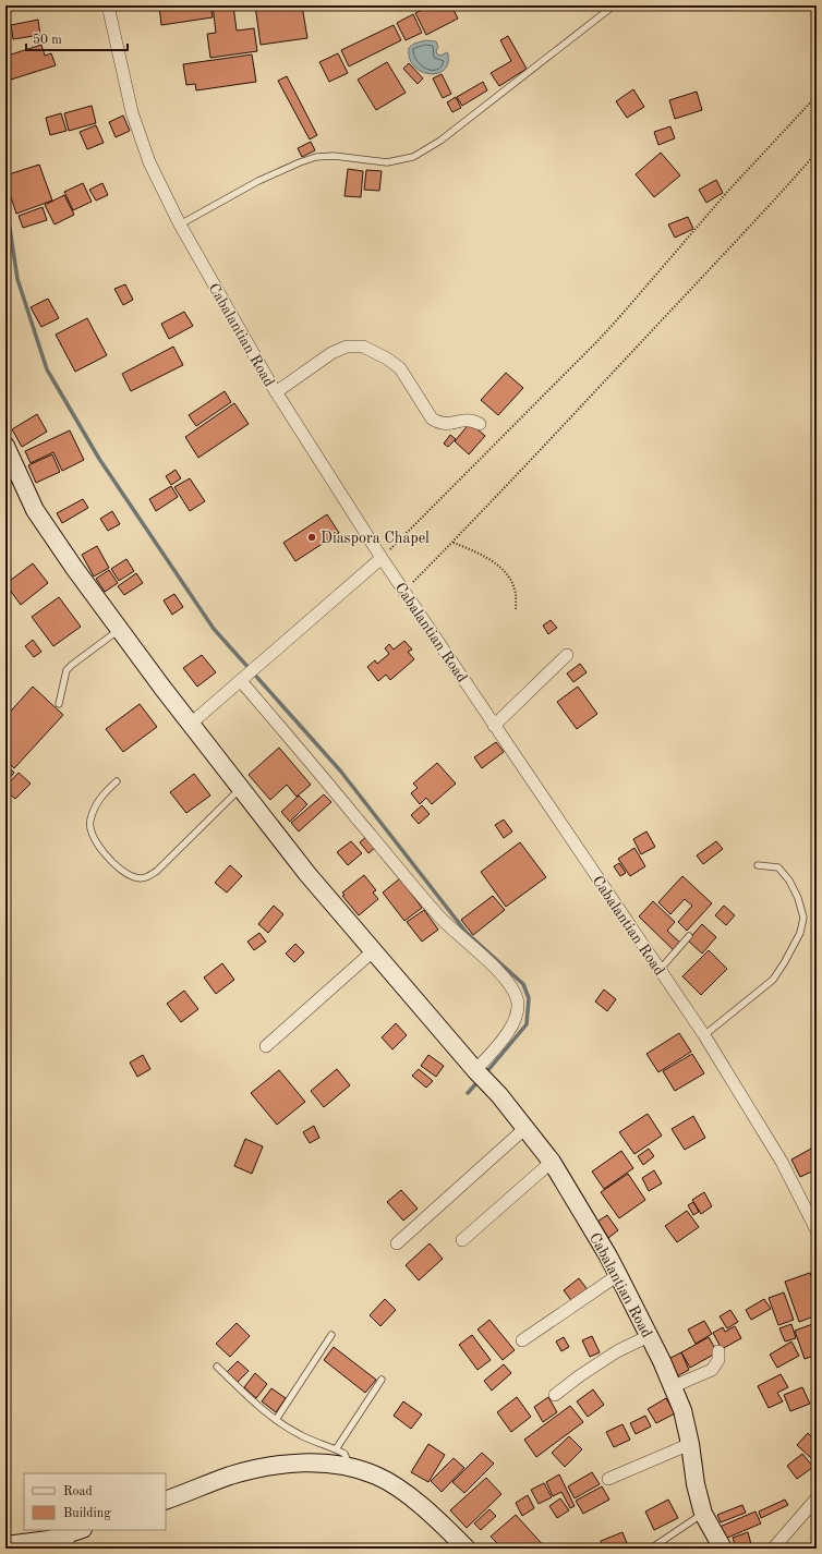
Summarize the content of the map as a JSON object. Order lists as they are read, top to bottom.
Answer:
{
  "streets": {
    "street": ["Cabalantian Road"]
  },
  "places": ["Diaspora Chapel"],
  "legend": ["Road", "Building"],
  "scale_bar": "50 m"
}
